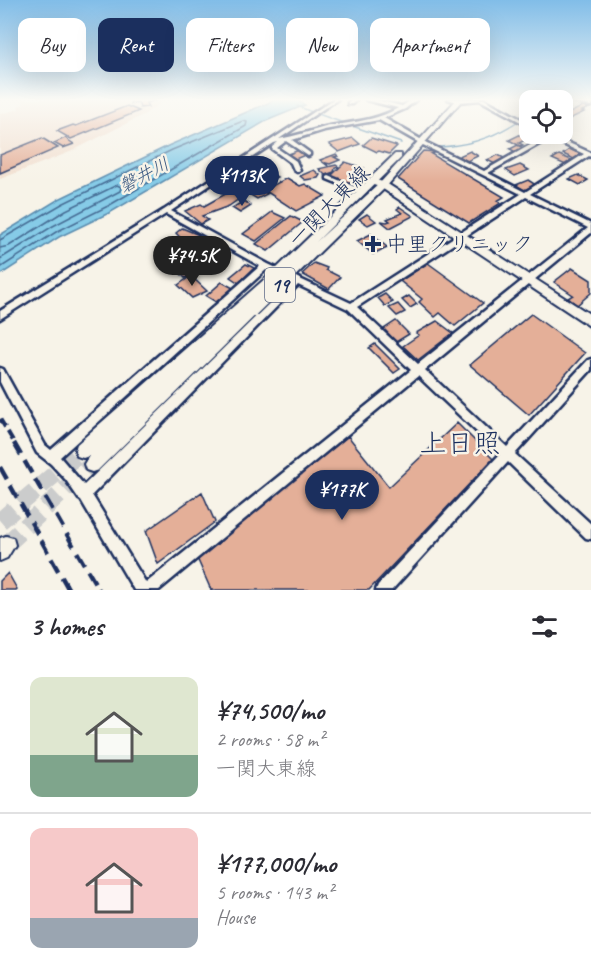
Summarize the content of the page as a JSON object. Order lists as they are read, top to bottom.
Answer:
{
  "streets": {
    "main road": ["一関大東線", "19"]
  },
  "districts": ["上日照"],
  "water": ["磐井川"],
  "places": {
    "health": ["中里クリニック"]
  },
  "page": {
    "chip": [
      "Buy",
      "Rent",
      "Filters",
      "New",
      "Apartment"
    ],
    "price": ["¥113K", "¥74.5K", "¥177K"],
    "heading": "3 homes",
    "list": [
      {
        "name": "¥74,500/mo",
        "note": "2 rooms · 58 m² · 一関大東線"
      },
      {
        "name": "¥177,000/mo",
        "note": "5 rooms · 143 m² · House"
      }
    ]
  }
}
